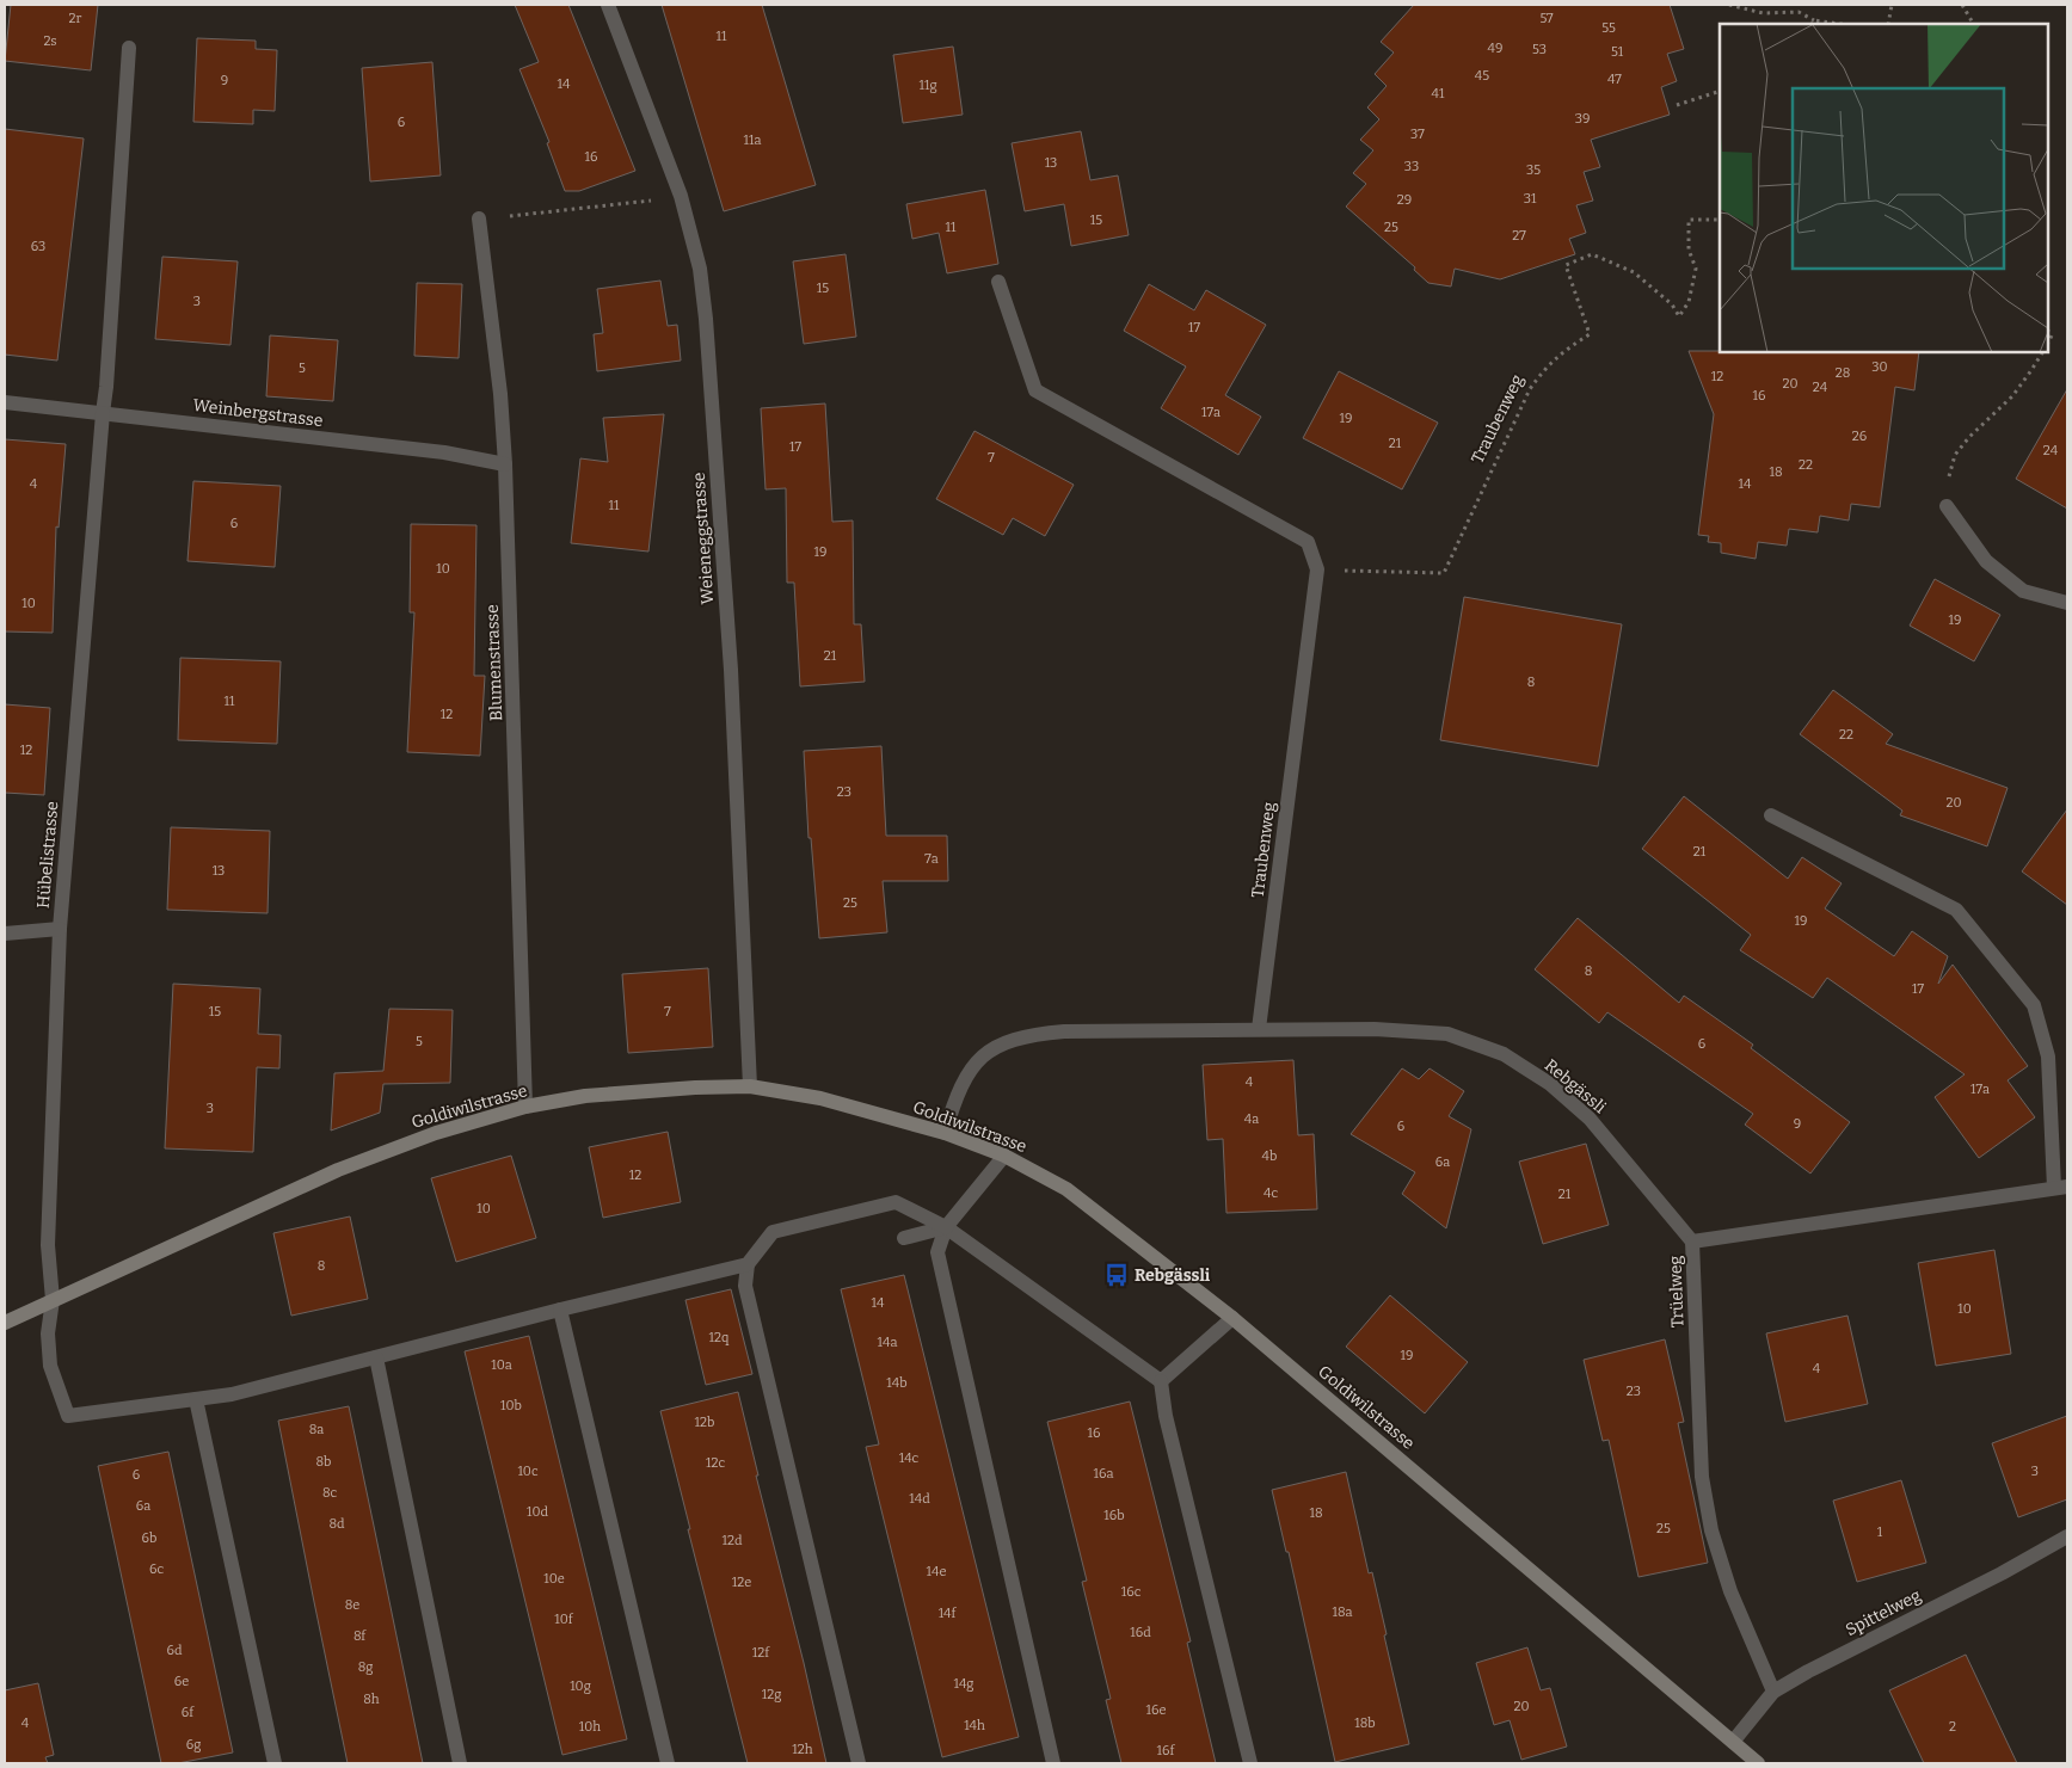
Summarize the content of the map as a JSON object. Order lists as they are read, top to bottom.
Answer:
{
  "streets": {
    "street": [
      "Weinbergstrasse",
      "Traubenweg",
      "Weieneggstrasse",
      "Blumenstrasse",
      "Hübelistrasse",
      "Rebgässli",
      "Goldiwilstrasse",
      "Trüelweg",
      "Spittelweg"
    ]
  },
  "crossings": [
    ["Weinbergstrasse", "Blumenstrasse"],
    ["Weinbergstrasse", "Hübelistrasse"],
    ["Traubenweg", "Rebgässli"],
    ["Weieneggstrasse", "Goldiwilstrasse"],
    ["Blumenstrasse", "Goldiwilstrasse"],
    ["Hübelistrasse", "Goldiwilstrasse"],
    ["Rebgässli", "Goldiwilstrasse"],
    ["Rebgässli", "Trüelweg"],
    ["Goldiwilstrasse", "Spittelweg"],
    ["Trüelweg", "Spittelweg"]
  ],
  "places": {
    "bus stop": ["Rebgässli"]
  },
  "house_numbers": [
    "2r",
    "57",
    "55",
    "11",
    "2s",
    "49",
    "53",
    "51",
    "45",
    "47",
    "9",
    "14",
    "11g",
    "41",
    "39",
    "6",
    "37",
    "11a",
    "16",
    "13",
    "33",
    "35",
    "31",
    "29",
    "15",
    "11",
    "25",
    "27",
    "63",
    "15",
    "3",
    "17",
    "30",
    "5",
    "28",
    "12",
    "20",
    "24",
    "16",
    "17a",
    "19",
    "26",
    "21",
    "17",
    "24",
    "7",
    "22",
    "18",
    "4",
    "14",
    "11",
    "6",
    "19",
    "10",
    "10",
    "19",
    "21",
    "8",
    "11",
    "12",
    "22",
    "12",
    "23",
    "20",
    "21",
    "7a",
    "13",
    "25",
    "19",
    "8",
    "17",
    "15",
    "7",
    "5",
    "6",
    "4",
    "17a",
    "3",
    "4a",
    "9",
    "6",
    "4b",
    "6a",
    "12",
    "4c",
    "21",
    "10",
    "8",
    "14",
    "10",
    "12q",
    "14a",
    "19",
    "10a",
    "4",
    "14b",
    "23",
    "10b",
    "12b",
    "8a",
    "16",
    "14c",
    "8b",
    "12c",
    "10c",
    "3",
    "16a",
    "6",
    "8c",
    "14d",
    "6a",
    "10d",
    "18",
    "16b",
    "8d",
    "25",
    "1",
    "6b",
    "12d",
    "6c",
    "14e",
    "10e",
    "12e",
    "16c",
    "8e",
    "18a",
    "14f",
    "10f",
    "16d",
    "8f",
    "6d",
    "12f",
    "8g",
    "6e",
    "14g",
    "10g",
    "12g",
    "8h",
    "20",
    "16e",
    "6f",
    "4",
    "18b",
    "14h",
    "10h",
    "2",
    "6g",
    "12h",
    "16f"
  ]
}
